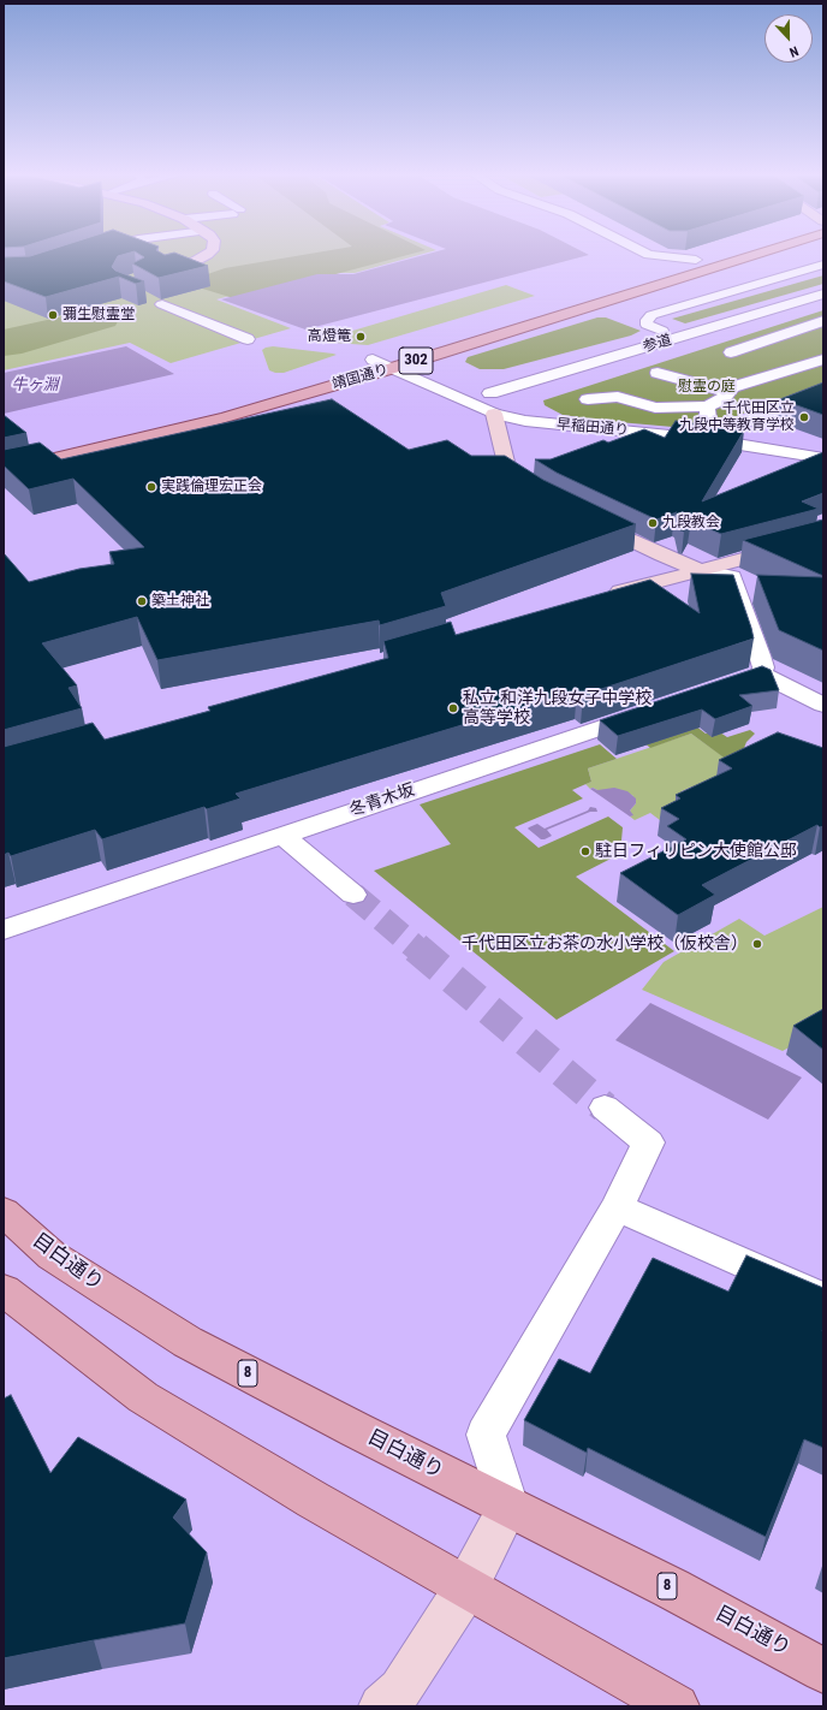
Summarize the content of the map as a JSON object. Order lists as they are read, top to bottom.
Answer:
{
  "streets": {
    "main road": [
      "302",
      "靖国通り",
      "目白通り",
      "8"
    ],
    "street": ["参道", "早稲田通り", "冬青木坂"]
  },
  "crossings": [
    ["靖国通り", "早稲田通り"]
  ],
  "water": ["牛ヶ淵"],
  "parks": ["慰霊の庭"],
  "places": [
    "彌生慰霊堂",
    "高燈篭",
    "千代田区立 九段中等教育学校",
    "実践倫理宏正会",
    "九段教会",
    "築土神社",
    "私立 和洋九段女子中学校 高等学校",
    "駐日フィリピン大使館公邸",
    "千代田区立お茶の水小学校（仮校舎）"
  ],
  "north": "bottom"
}
